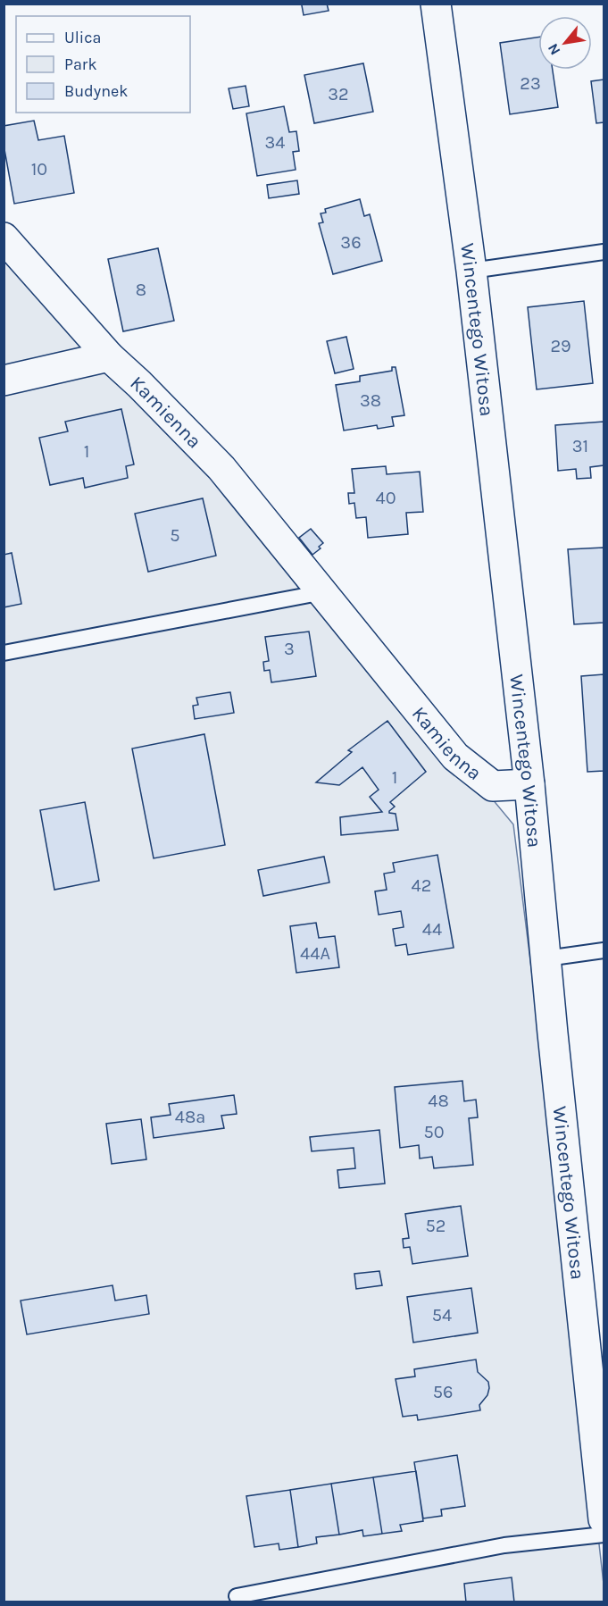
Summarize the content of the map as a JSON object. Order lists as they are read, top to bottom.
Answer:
{
  "streets": {
    "street": ["Wincentego Witosa", "Kamienna"]
  },
  "crossings": [
    ["Wincentego Witosa", "Kamienna"]
  ],
  "house_numbers": [
    "23",
    "32",
    "34",
    "10",
    "36",
    "8",
    "29",
    "38",
    "31",
    "1",
    "40",
    "5",
    "3",
    "1",
    "42",
    "44",
    "44A",
    "48",
    "48a",
    "50",
    "52",
    "54",
    "56"
  ],
  "legend": ["Ulica", "Park", "Budynek"],
  "north": "bottom left"
}
